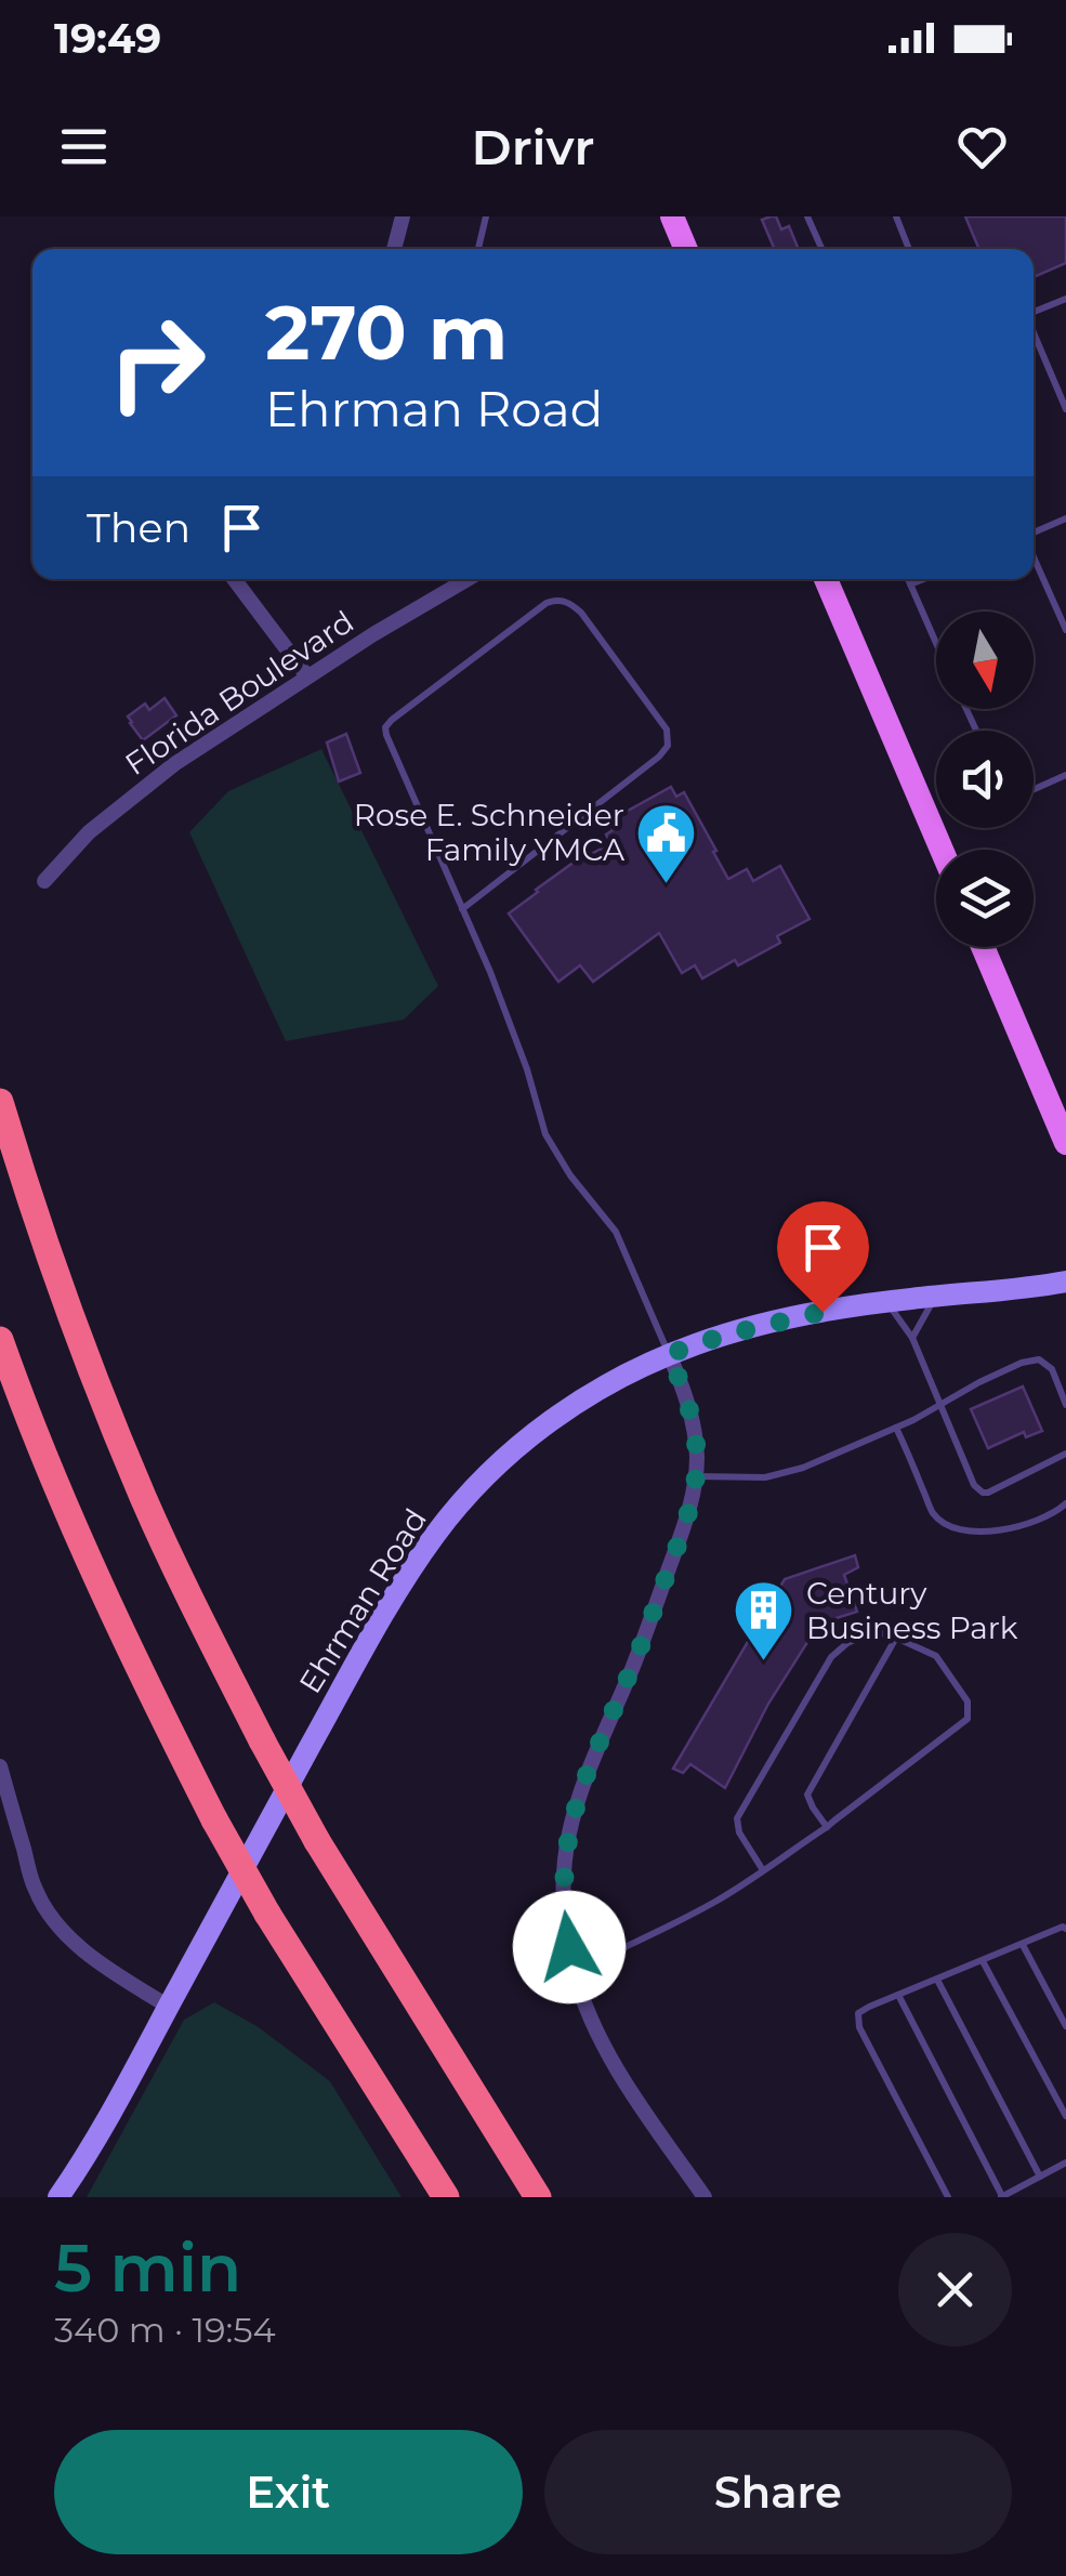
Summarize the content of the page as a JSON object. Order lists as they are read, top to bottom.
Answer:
{
  "streets": {
    "street": ["Florida Boulevard", "Ehrman Road"]
  },
  "places": {
    "public building": ["Rose E. Schneider Family YMCA"],
    "building": ["Century Business Park"]
  },
  "north": "bottom",
  "page": {
    "status": "19:49",
    "header": "Drivr",
    "turn": ["270 m", "Ehrman Road"],
    "then": "Then",
    "heading": ["5 min", "340 m · 19:54"],
    "buttons": ["Exit", "Share"]
  }
}
